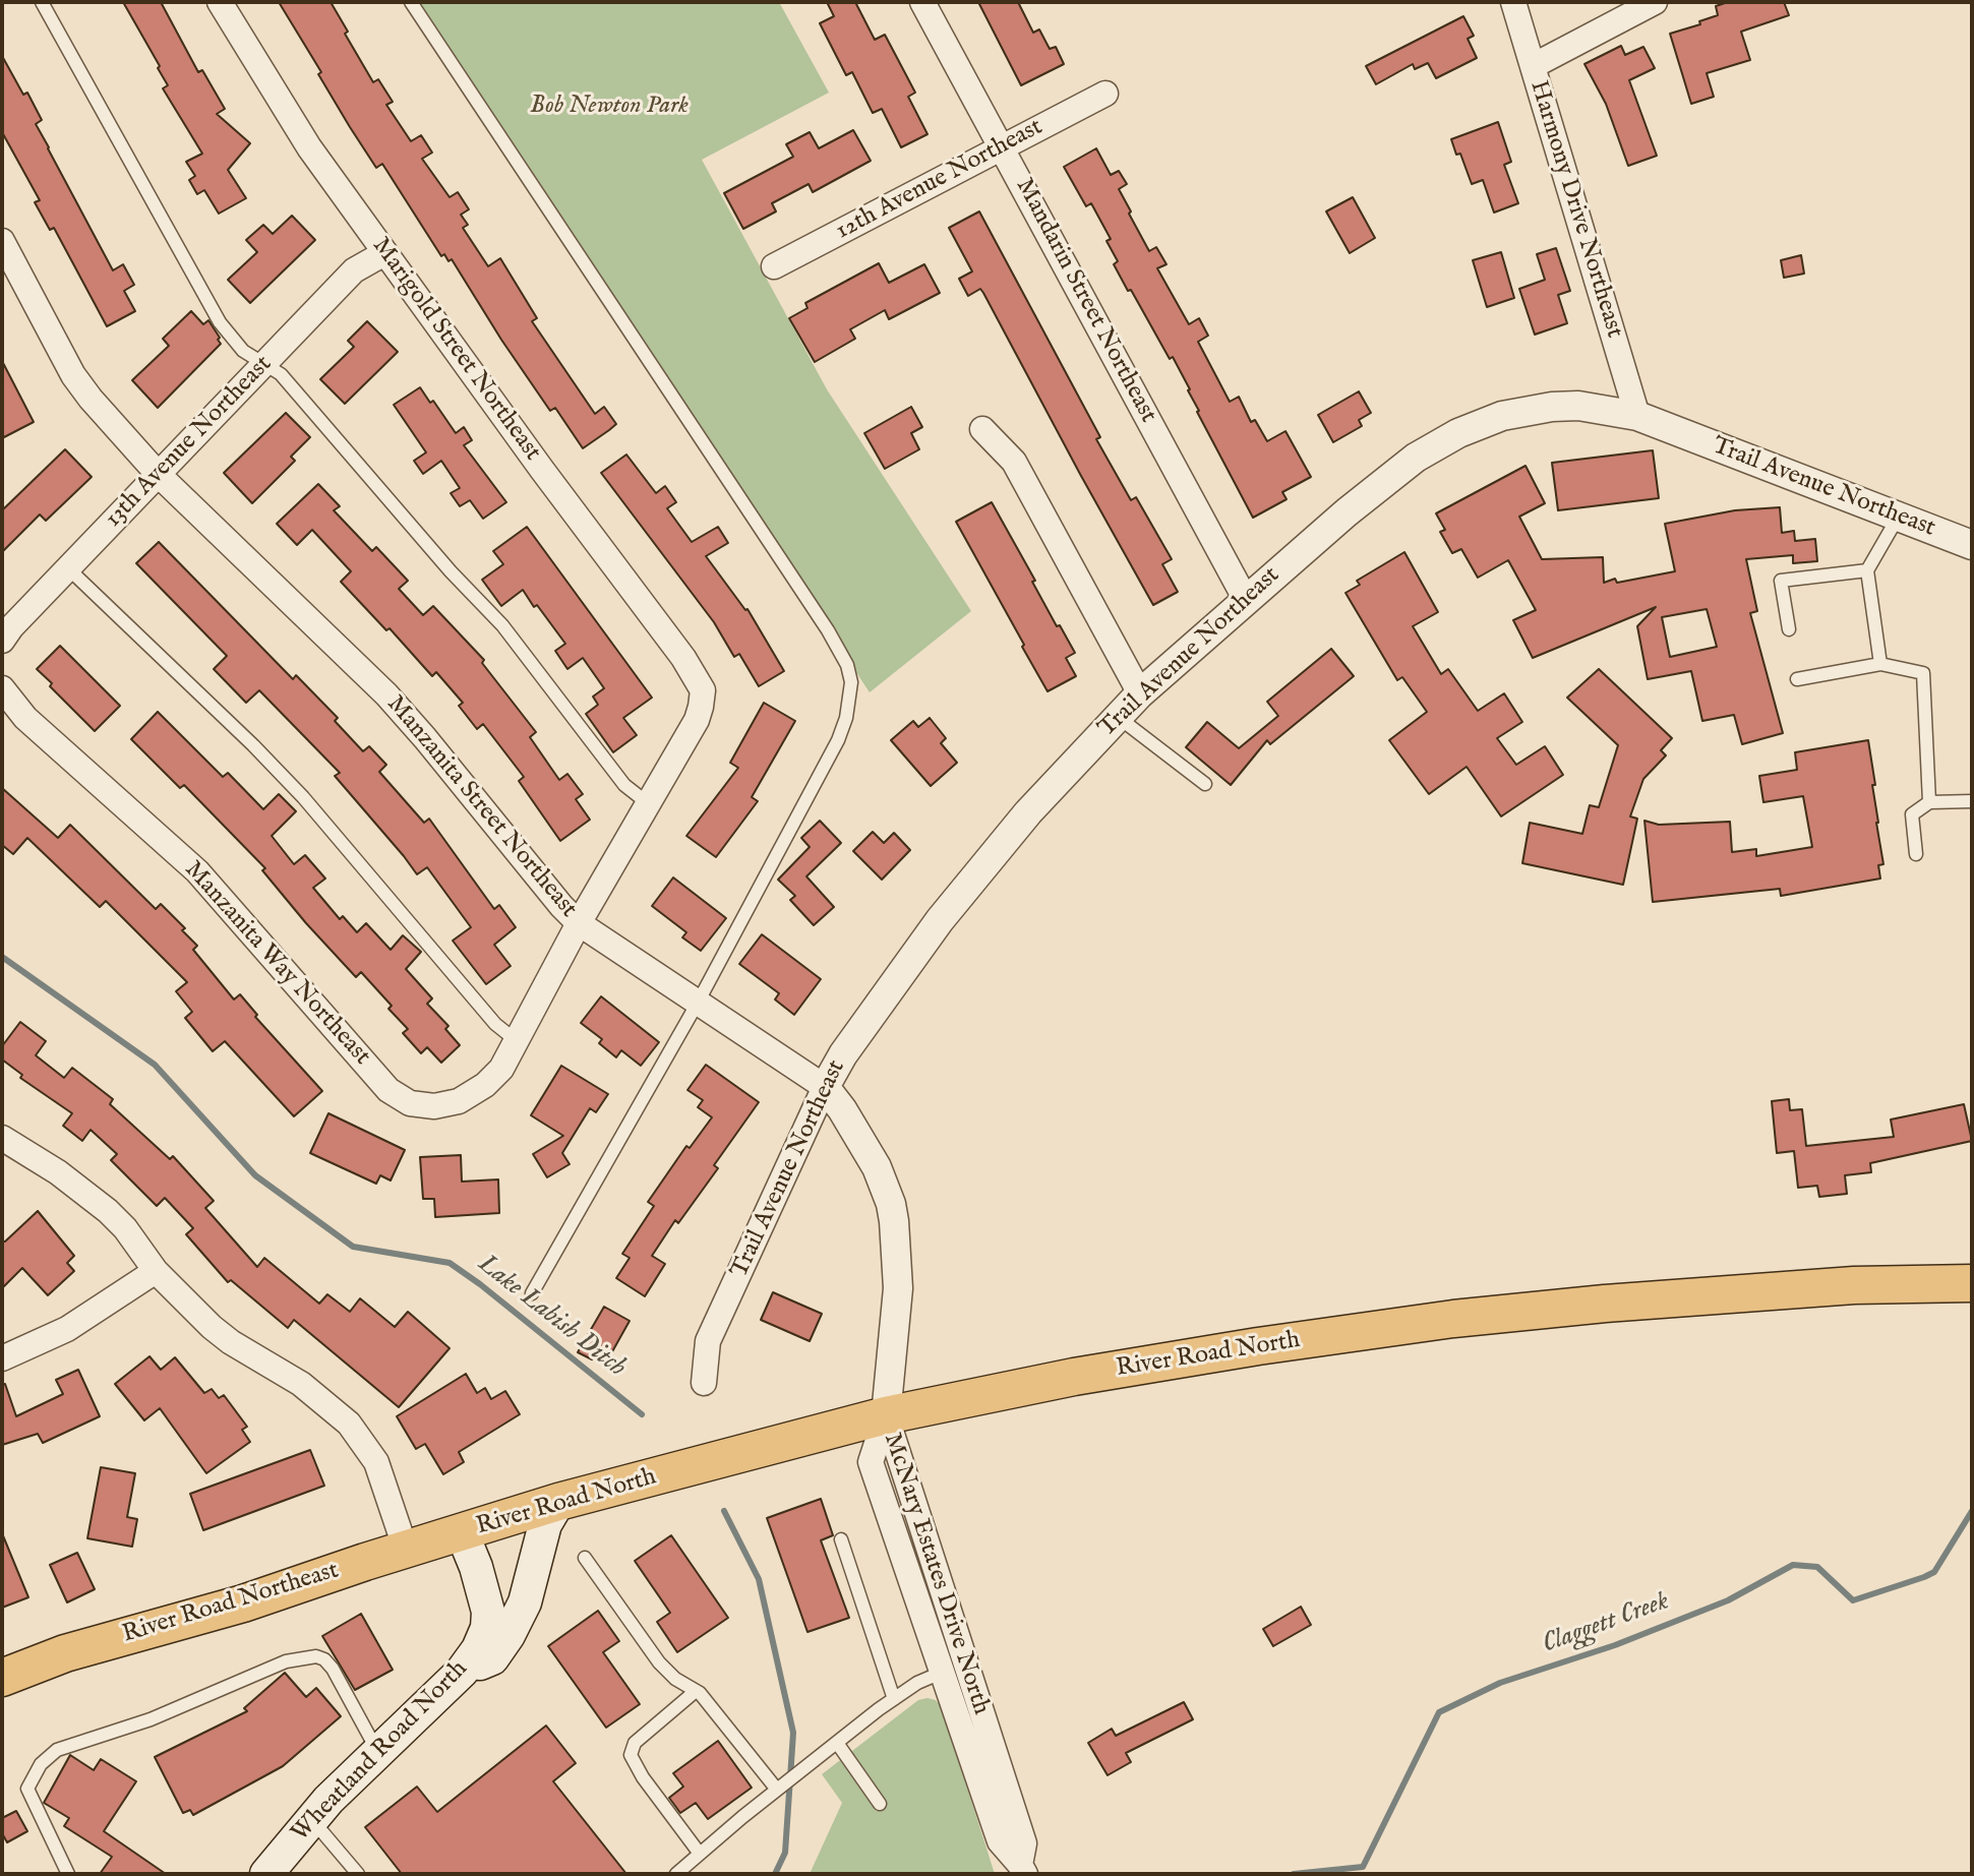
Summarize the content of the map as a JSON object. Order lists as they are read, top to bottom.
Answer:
{
  "streets": {
    "main road": ["River Road North", "River Road Northeast", "Wheatland Road North"],
    "street": [
      "12th Avenue Northeast",
      "Harmony Drive Northeast",
      "Mandarin Street Northeast",
      "Marigold Street Northeast",
      "13th Avenue Northeast",
      "Trail Avenue Northeast",
      "Manzanita Street Northeast",
      "Manzanita Way Northeast",
      "McNary Estates Drive North"
    ]
  },
  "crossings": [
    ["12th Avenue Northeast", "Mandarin Street Northeast"],
    ["Harmony Drive Northeast", "Trail Avenue Northeast"],
    ["Mandarin Street Northeast", "Trail Avenue Northeast"],
    ["Marigold Street Northeast", "13th Avenue Northeast"],
    ["13th Avenue Northeast", "Manzanita Street Northeast"],
    ["Trail Avenue Northeast", "Manzanita Street Northeast"],
    ["Manzanita Street Northeast", "River Road North"],
    ["Manzanita Street Northeast", "McNary Estates Drive North"],
    ["River Road North", "McNary Estates Drive North"],
    ["River Road North", "River Road Northeast"],
    ["River Road North", "Wheatland Road North"],
    ["River Road Northeast", "Wheatland Road North"]
  ],
  "water": ["Lake Labish Ditch", "Claggett Creek"],
  "parks": ["Bob Newton Park"]
}
